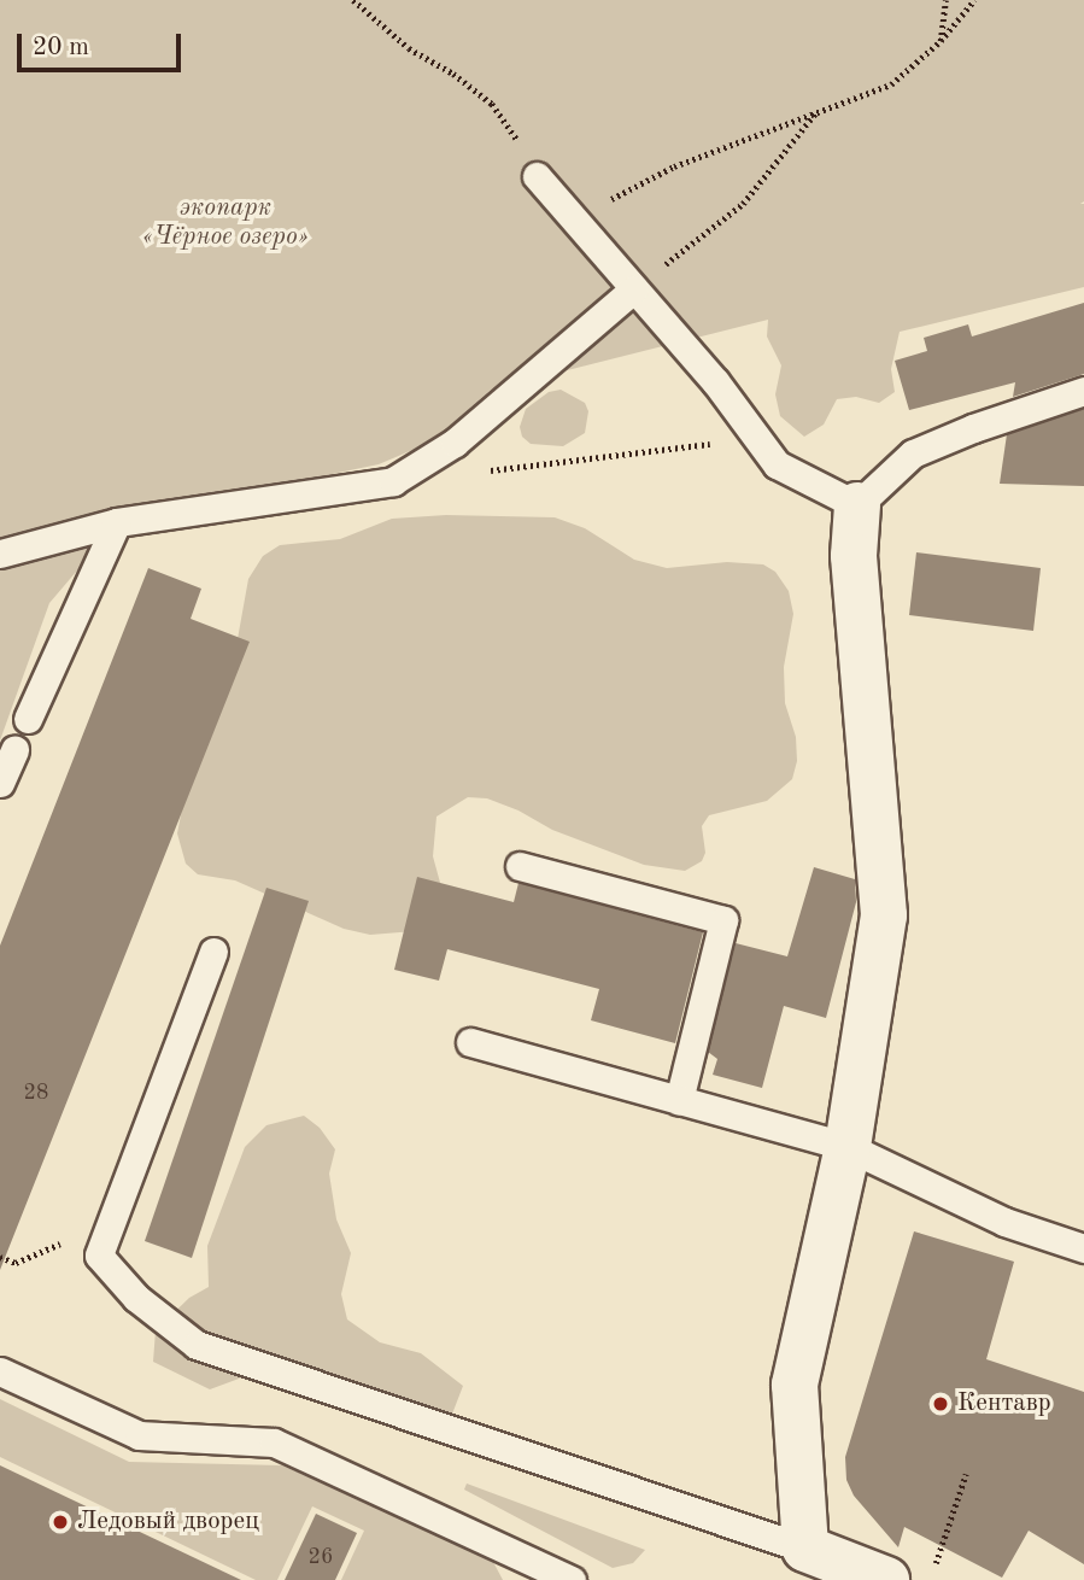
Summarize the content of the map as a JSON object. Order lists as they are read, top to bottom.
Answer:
{
  "parks": ["экопарк «Чёрное озеро»"],
  "places": ["Кентавр", "Ледовый дворец"],
  "house_numbers": ["28", "26"],
  "scale_bar": "20 m"
}
